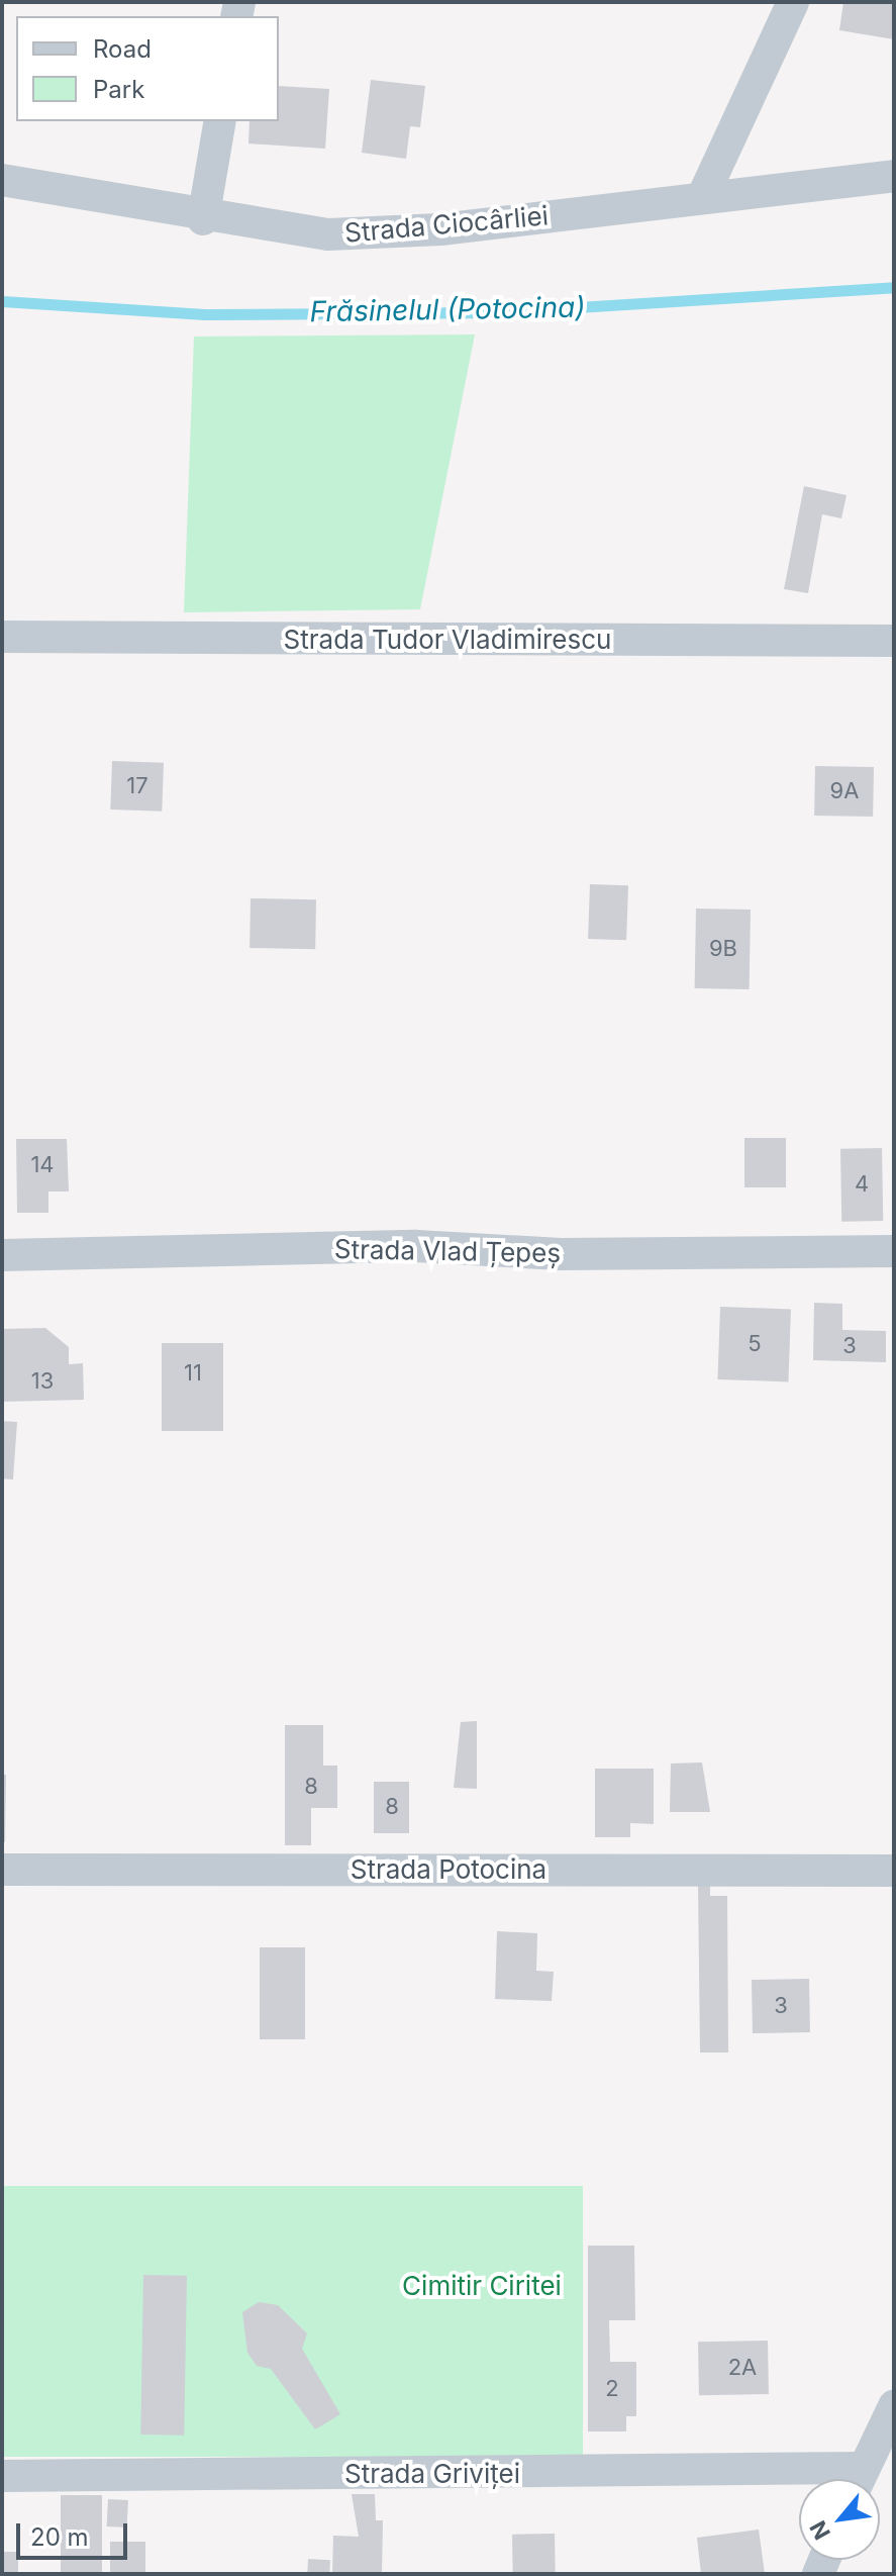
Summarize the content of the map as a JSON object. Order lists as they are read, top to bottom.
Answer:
{
  "streets": {
    "street": [
      "Strada Ciocârliei",
      "Strada Tudor Vladimirescu",
      "Strada Vlad Țepeș",
      "Strada Potocina",
      "Strada Griviței"
    ]
  },
  "water": ["Frăsinelul (Potocina)"],
  "parks": ["Cimitir Ciritei"],
  "house_numbers": [
    "17",
    "9A",
    "9B",
    "14",
    "4",
    "5",
    "3",
    "11",
    "13",
    "8",
    "8",
    "3",
    "2A",
    "2"
  ],
  "legend": ["Road", "Park"],
  "scale_bar": "20 m",
  "north": "bottom left"
}
